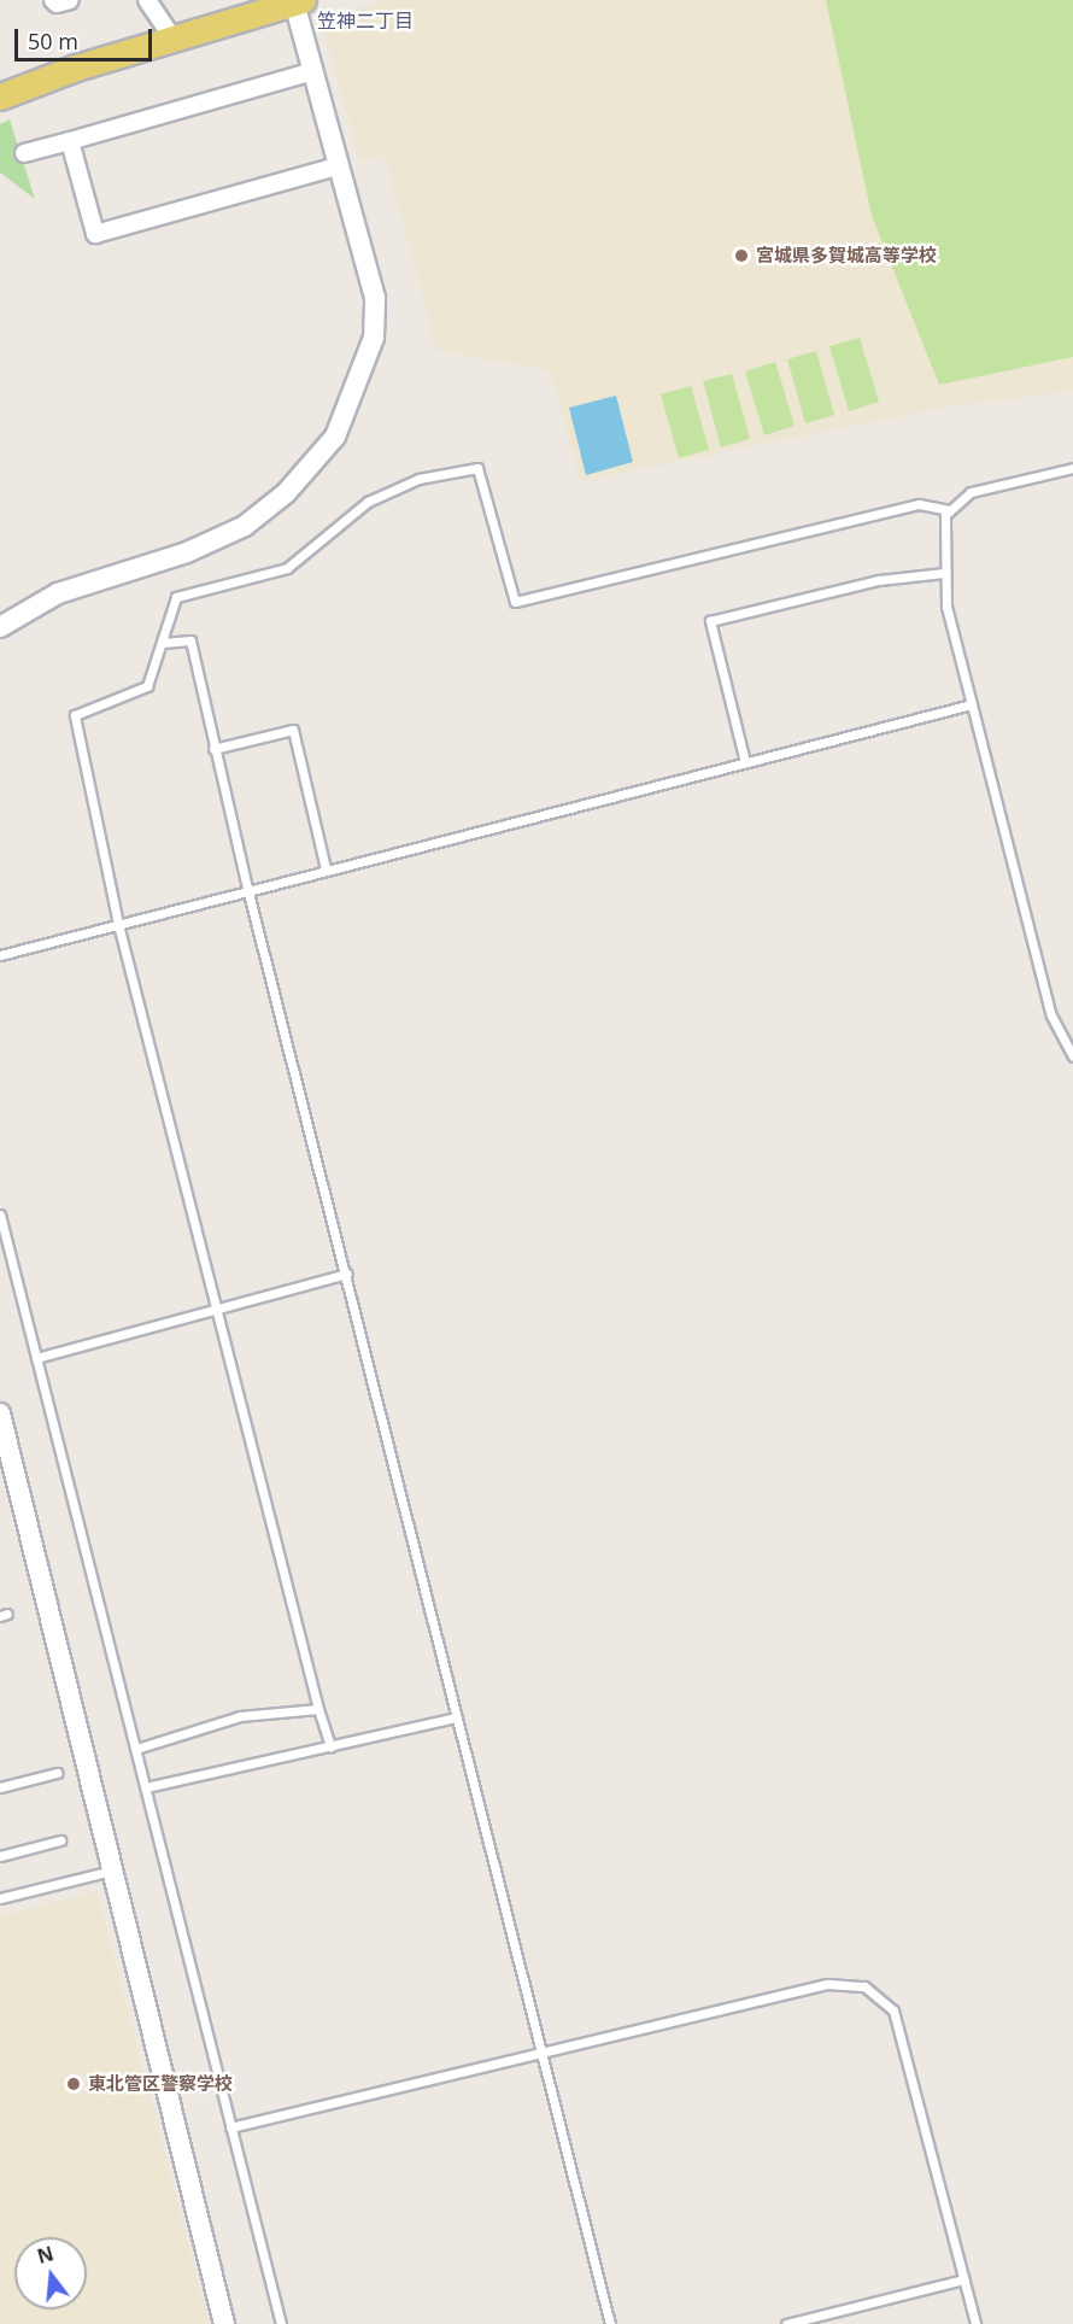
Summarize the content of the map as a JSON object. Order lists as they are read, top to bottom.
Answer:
{
  "districts": ["笠神二丁目"],
  "places": ["宮城県多賀城高等学校", "東北管区警察学校"],
  "scale_bar": "50 m",
  "north": "top"
}
